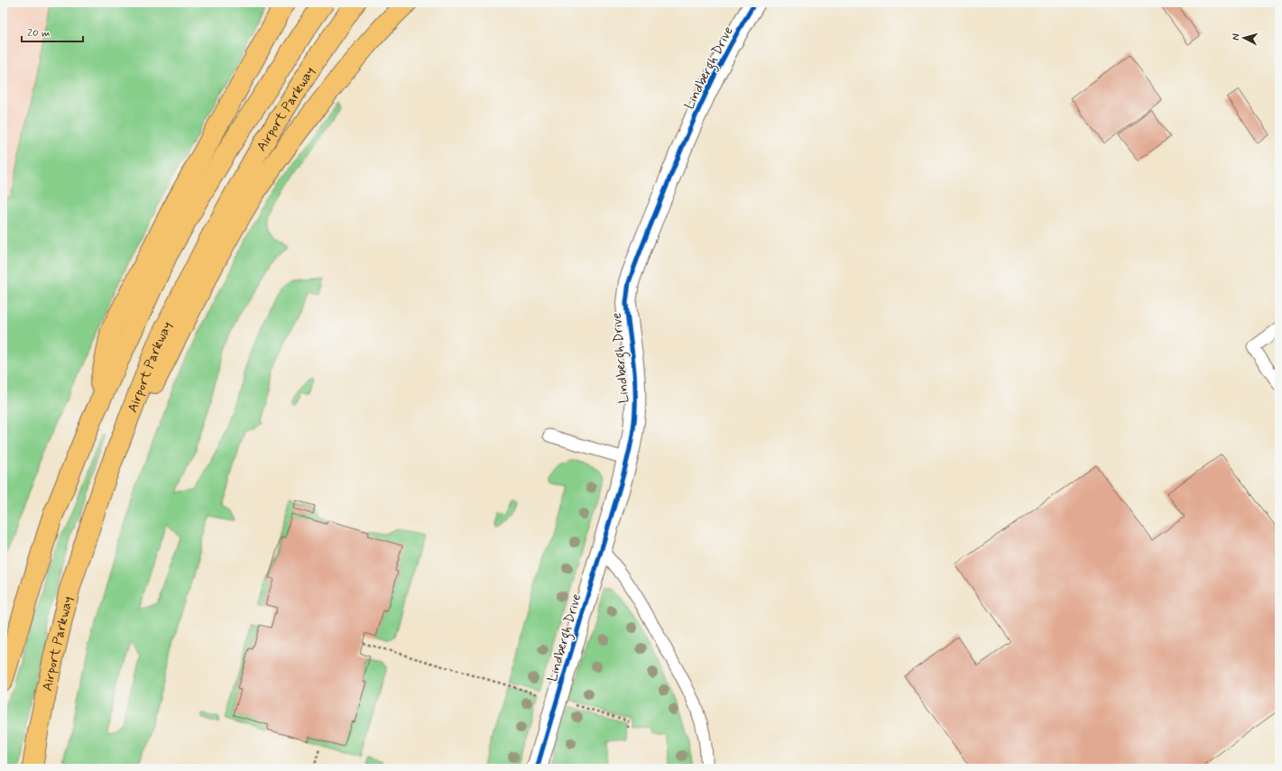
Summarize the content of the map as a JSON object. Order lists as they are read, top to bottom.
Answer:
{
  "streets": {
    "highway": ["Airport Parkway"],
    "street": ["Lindbergh Drive"]
  },
  "scale_bar": "20 m",
  "north": "left"
}
